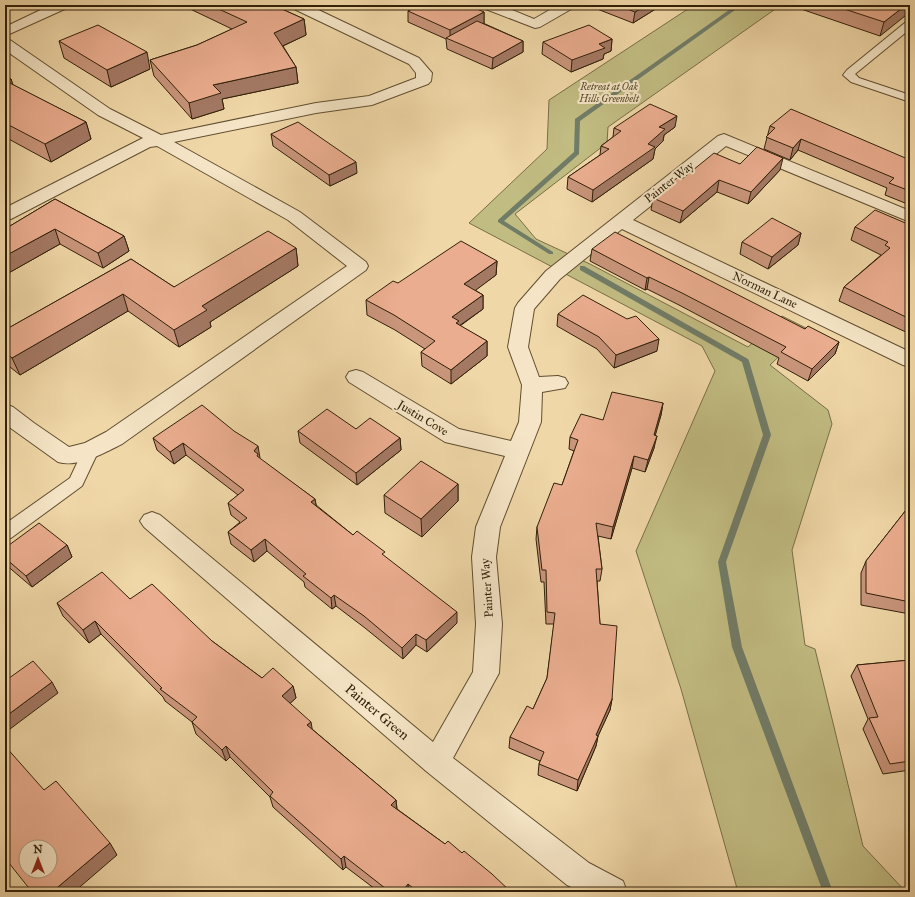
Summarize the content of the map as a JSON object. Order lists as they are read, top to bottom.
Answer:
{
  "streets": {
    "street": [
      "Painter Way",
      "Norman Lane",
      "Justin Cove",
      "Painter Green"
    ]
  },
  "crossings": [
    ["Painter Way", "Norman Lane"],
    ["Painter Way", "Justin Cove"],
    ["Painter Way", "Painter Green"]
  ],
  "parks": ["Retreat at Oak Hills Greenbelt"],
  "north": "top"
}
